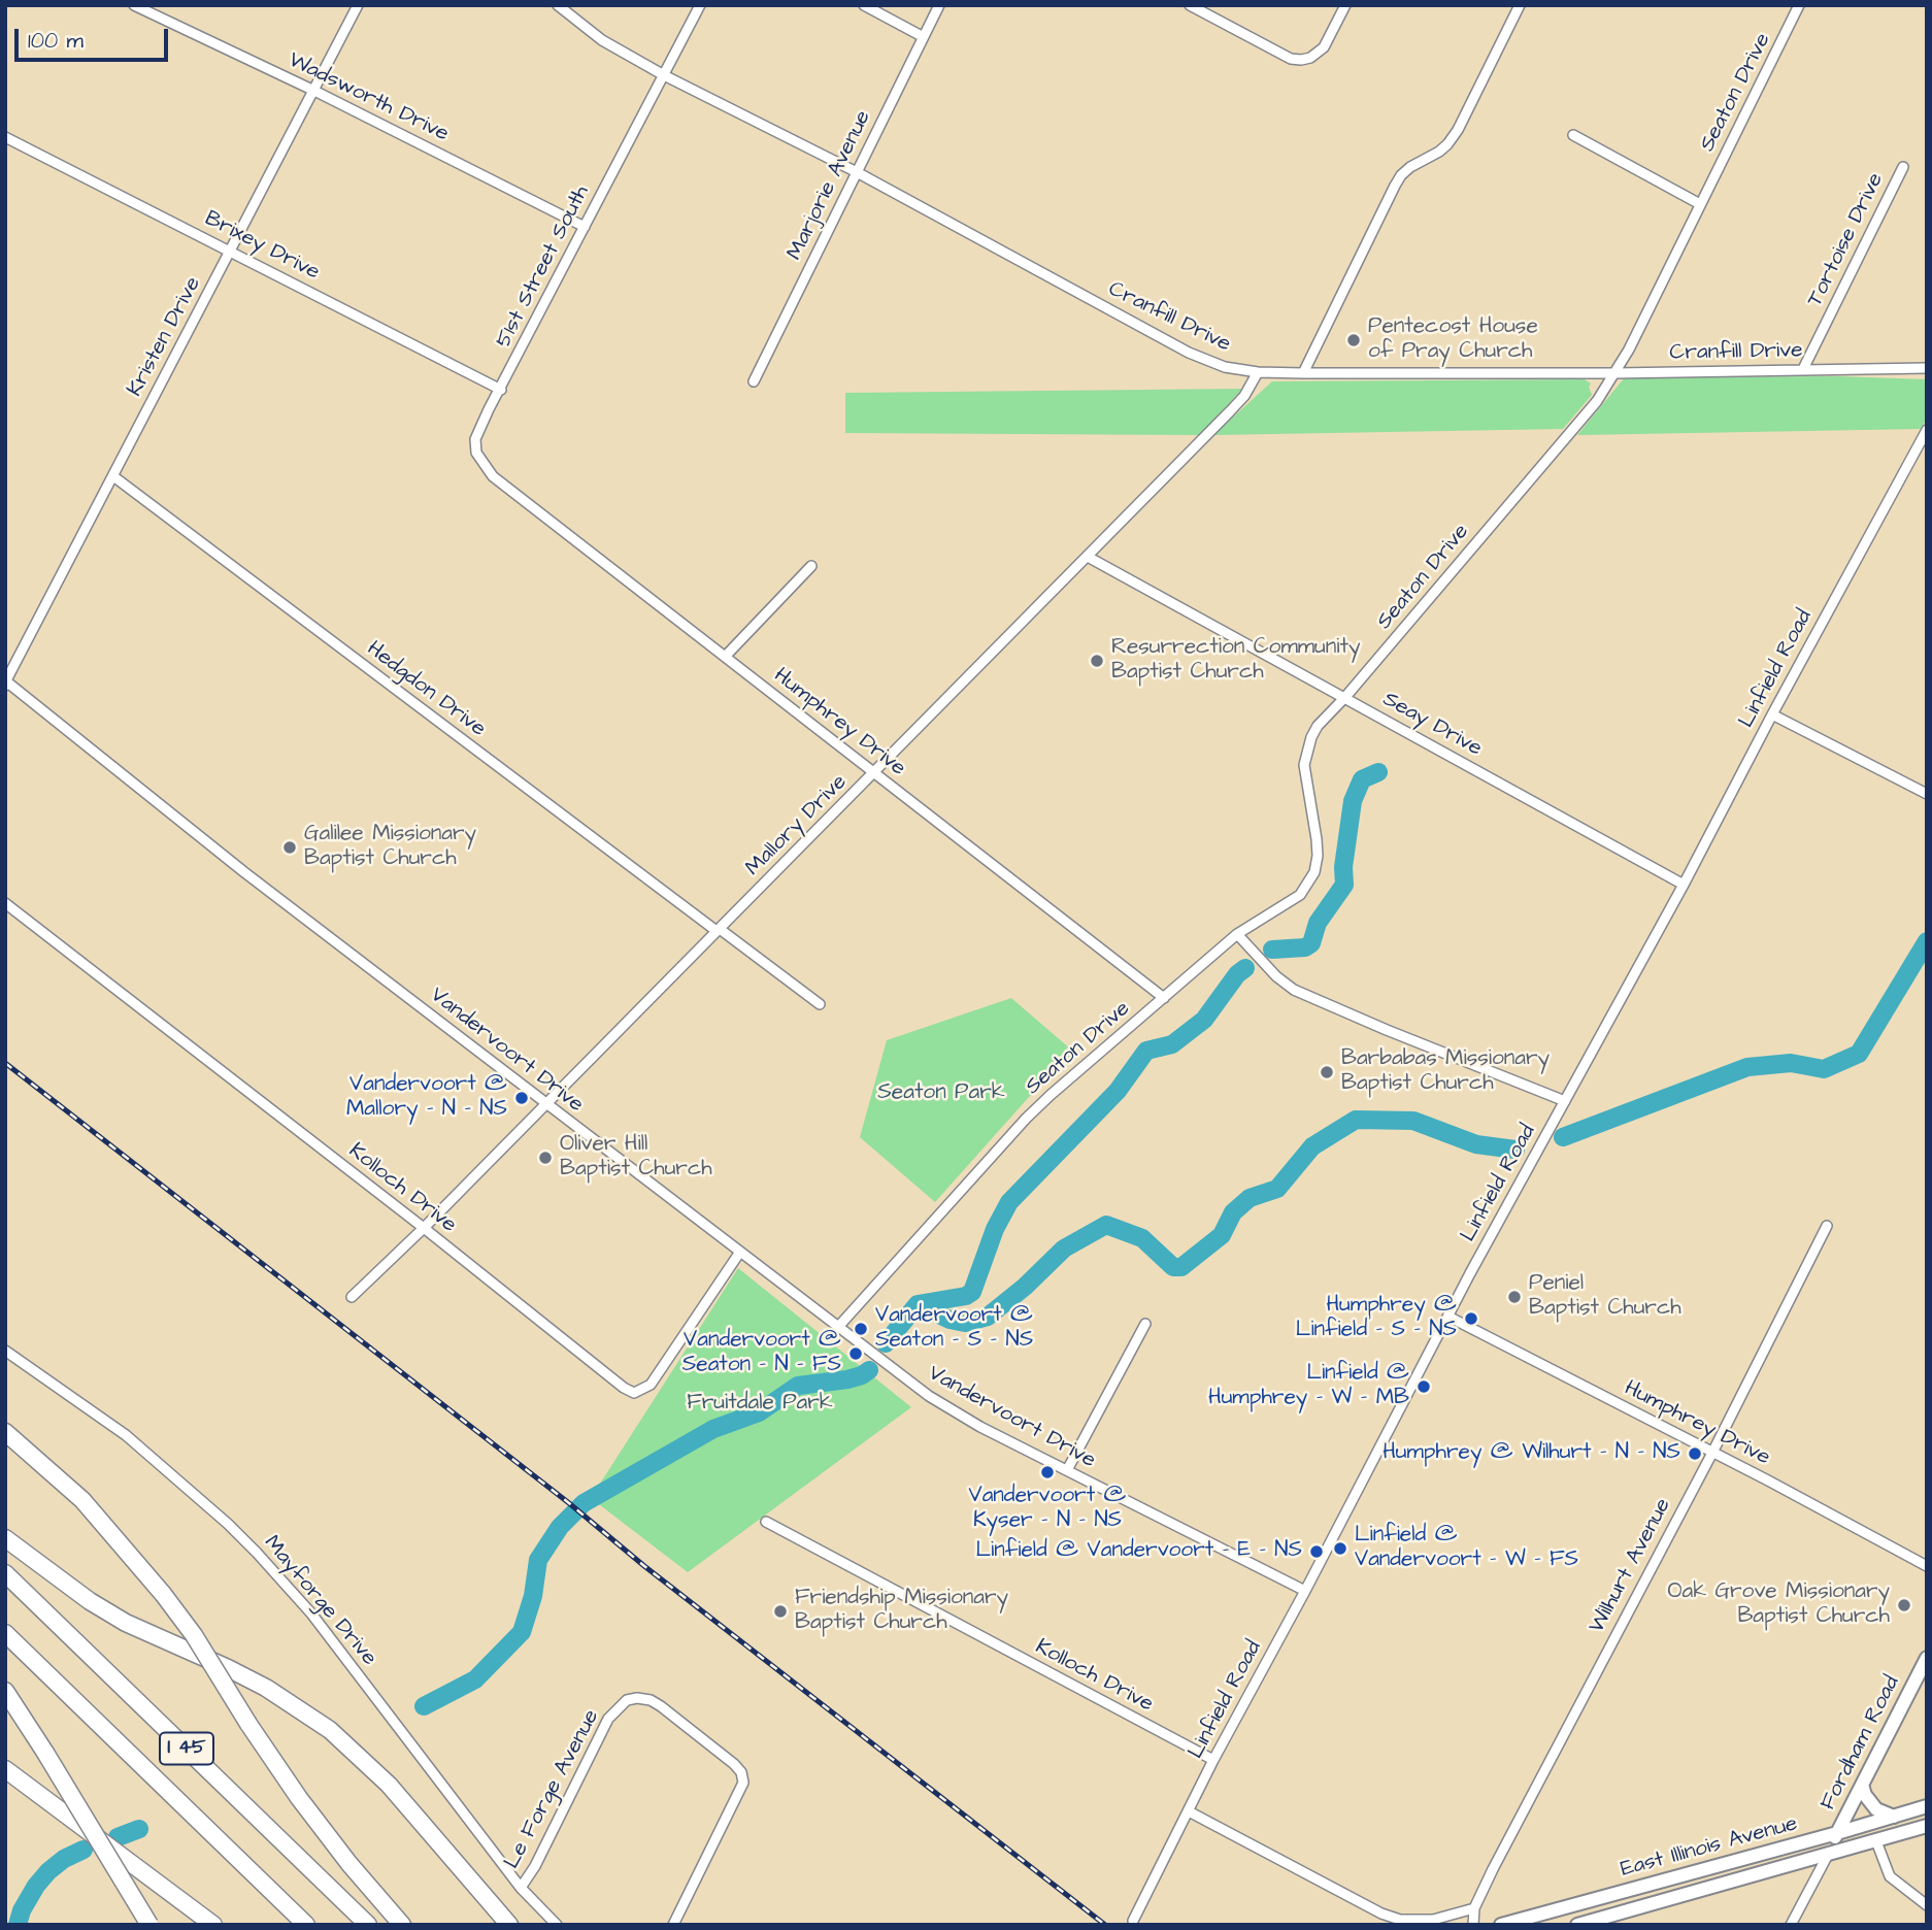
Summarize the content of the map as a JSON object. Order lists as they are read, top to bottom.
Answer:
{
  "streets": {
    "highway": ["I 45"],
    "main road": ["Fordham Road", "East Illinois Avenue"],
    "street": [
      "Seaton Drive",
      "Wadsworth Drive",
      "Marjorie Avenue",
      "Tortoise Drive",
      "Brixey Drive",
      "51st Street South",
      "Cranfill Drive",
      "Kristen Drive",
      "Linfield Road",
      "Hedgdon Drive",
      "Humphrey Drive",
      "Seay Drive",
      "Mallory Drive",
      "Vandervoort Drive",
      "Kolloch Drive",
      "Wilhurt Avenue",
      "Mayforge Drive",
      "Le Forge Avenue"
    ]
  },
  "crossings": [
    ["Seaton Drive", "Cranfill Drive"],
    ["Seaton Drive", "Humphrey Drive"],
    ["Seaton Drive", "Seay Drive"],
    ["Seaton Drive", "Vandervoort Drive"],
    ["Wadsworth Drive", "51st Street South"],
    ["Wadsworth Drive", "Kristen Drive"],
    ["Marjorie Avenue", "Cranfill Drive"],
    ["Tortoise Drive", "Cranfill Drive"],
    ["Brixey Drive", "51st Street South"],
    ["Brixey Drive", "Kristen Drive"],
    ["51st Street South", "Cranfill Drive"],
    ["51st Street South", "Humphrey Drive"],
    ["Cranfill Drive", "Mallory Drive"],
    ["Kristen Drive", "Hedgdon Drive"],
    ["Kristen Drive", "Vandervoort Drive"],
    ["Linfield Road", "Humphrey Drive"],
    ["Linfield Road", "Seay Drive"],
    ["Linfield Road", "Vandervoort Drive"],
    ["Linfield Road", "Kolloch Drive"],
    ["Hedgdon Drive", "Mallory Drive"],
    ["Humphrey Drive", "Mallory Drive"],
    ["Humphrey Drive", "Wilhurt Avenue"],
    ["Seay Drive", "Mallory Drive"],
    ["Mallory Drive", "Vandervoort Drive"],
    ["Mallory Drive", "Kolloch Drive"],
    ["Vandervoort Drive", "Kolloch Drive"],
    ["Mayforge Drive", "Le Forge Avenue"],
    ["Fordham Road", "East Illinois Avenue"]
  ],
  "parks": ["Seaton Park", "Fruitdale Park"],
  "places": [
    "Pentecost House of Pray Church",
    "Resurrection Community Baptist Church",
    "Galilee Missionary Baptist Church",
    "Barbabas Missionary Baptist Church",
    "Vandervoort @ Mallory - N - NS",
    "Oliver Hill Baptist Church",
    "Peniel Baptist Church",
    "Humphrey @ Linfield - S - NS",
    "Vandervoort @ Seaton - S - NS",
    "Vandervoort @ Seaton - N - FS",
    "Linfield @ Humphrey - W - MB",
    "Humphrey @ Wilhurt - N - NS",
    "Vandervoort @ Kyser - N - NS",
    "Linfield @ Vandervoort - W - FS",
    "Linfield @ Vandervoort - E - NS",
    "Oak Grove Missionary Baptist Church",
    "Friendship Missionary Baptist Church"
  ],
  "scale_bar": "100 m"
}
